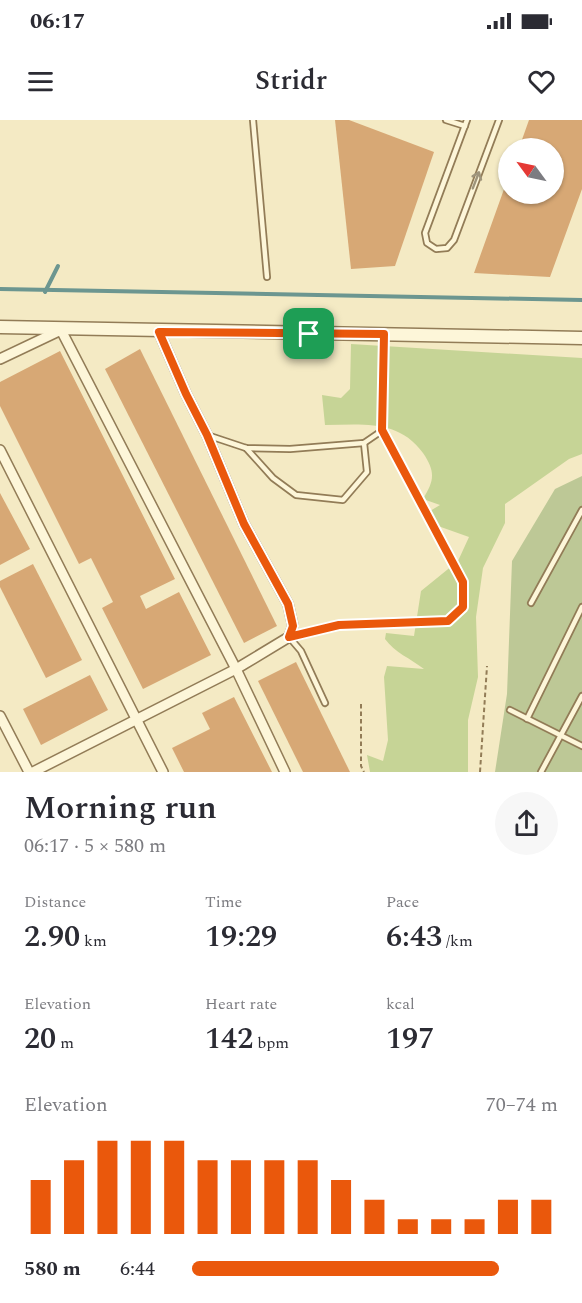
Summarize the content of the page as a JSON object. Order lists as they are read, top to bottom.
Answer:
{
  "north": "top left",
  "page": {
    "status": "06:17",
    "header": "Stridr",
    "heading": ["Morning run", "06:17 · 5 × 580 m"],
    "stats": [
      ["Distance", "2.90 km"],
      ["Time", "19:29"],
      ["Pace", "6:43 /km"],
      ["Elevation", "20 m"],
      ["Heart rate", "142 bpm"],
      ["kcal", "197"]
    ],
    "chart": ["Elevation", "70–74 m"],
    "list": [
      {
        "name": "580 m",
        "note": "6:44"
      }
    ]
  }
}
